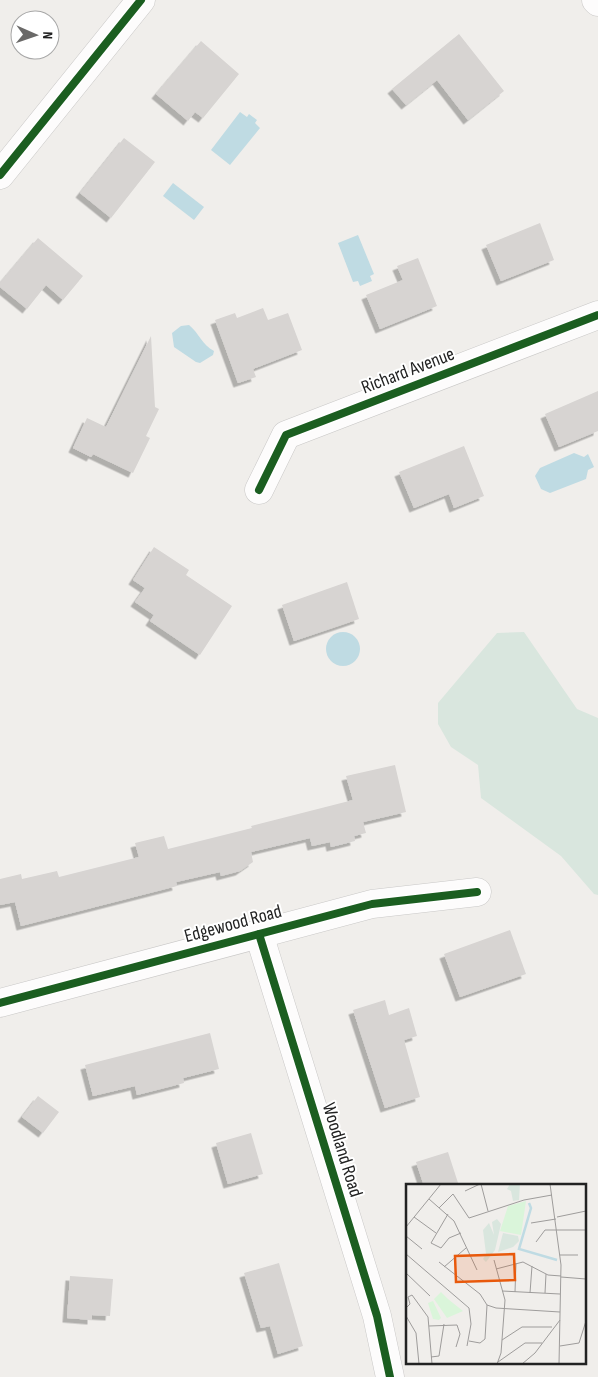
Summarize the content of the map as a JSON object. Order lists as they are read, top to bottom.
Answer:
{
  "streets": {
    "street": ["Richard Avenue", "Edgewood Road", "Woodland Road"]
  },
  "crossings": [
    ["Edgewood Road", "Woodland Road"]
  ],
  "north": "right"
}
